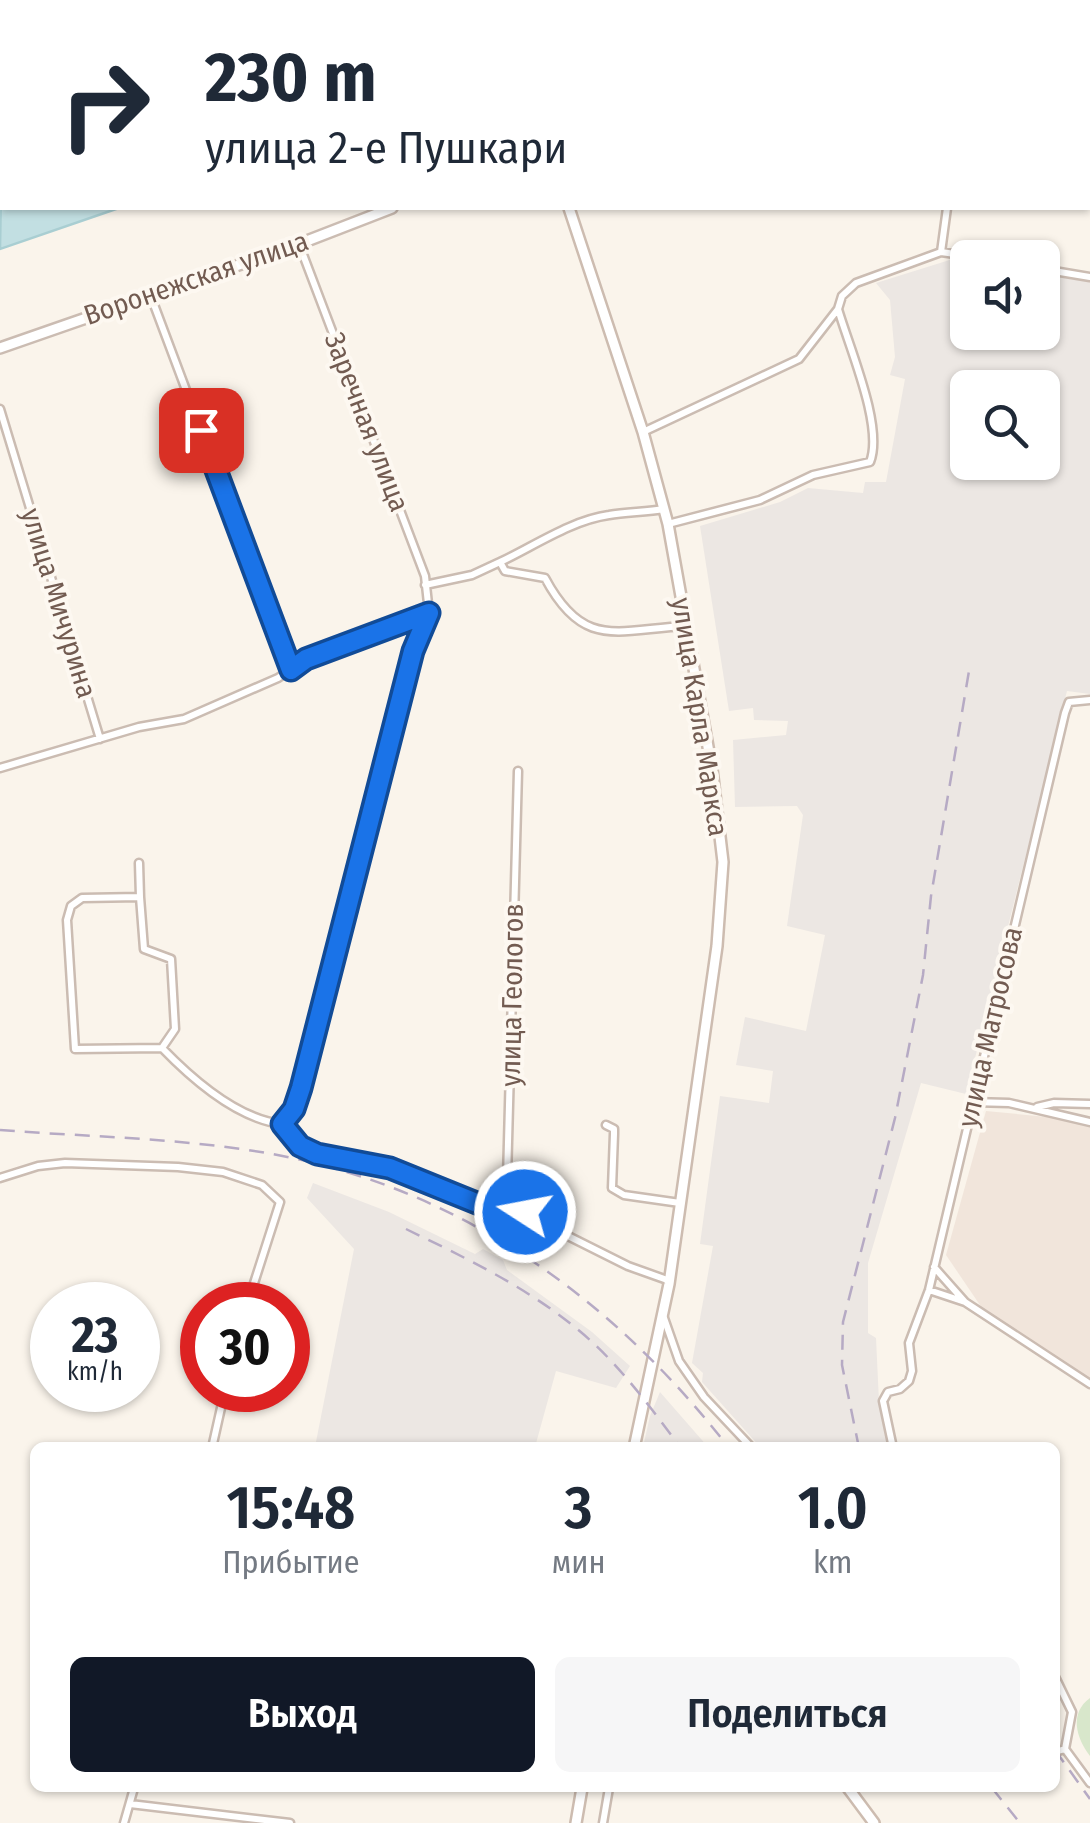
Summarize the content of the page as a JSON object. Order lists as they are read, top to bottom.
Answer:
{
  "streets": {
    "main road": ["Воронежская улица", "улица Карла Маркса"],
    "street": [
      "Заречная улица",
      "улица Мичурина",
      "улица Геологов",
      "улица Матросова"
    ]
  },
  "crossings": [
    ["Воронежская улица", "Заречная улица"]
  ],
  "page": {
    "turn": ["230 m", "улица 2-е Пушкари"],
    "speed": "23 km/h",
    "limit": "30",
    "eta": [
      "15:48",
      "Прибытие",
      "3",
      "мин",
      "1.0",
      "km"
    ],
    "buttons": ["Выход", "Поделиться"]
  }
}
